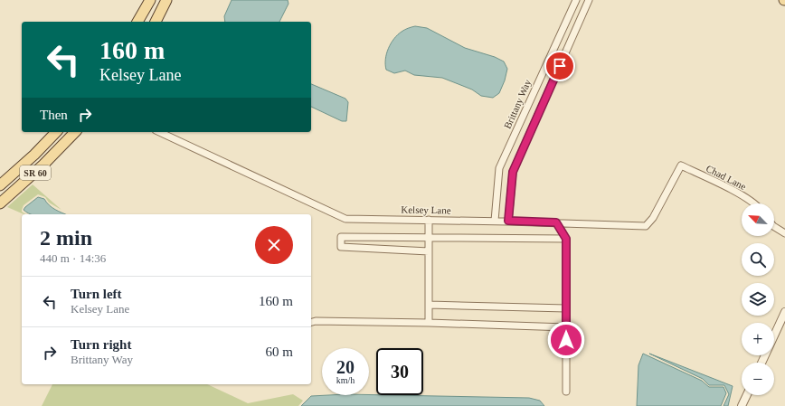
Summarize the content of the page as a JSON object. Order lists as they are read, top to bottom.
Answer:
{
  "streets": {
    "main road": ["SR 60"],
    "street": ["Brittany Way", "Chad Lane", "Kelsey Lane"]
  },
  "crossings": [
    ["Brittany Way", "Kelsey Lane"],
    ["Chad Lane", "Kelsey Lane"]
  ],
  "north": "top left",
  "page": {
    "turn": ["160 m", "Kelsey Lane"],
    "then": "Then",
    "map_buttons": ["+", "−"],
    "heading": ["2 min", "440 m · 14:36"],
    "list": [
      {
        "name": "Turn left",
        "note": "Kelsey Lane",
        "value": "160 m"
      },
      {
        "name": "Turn right",
        "note": "Brittany Way",
        "value": "60 m"
      }
    ],
    "speed": "20 km/h",
    "limit": "30"
  }
}
